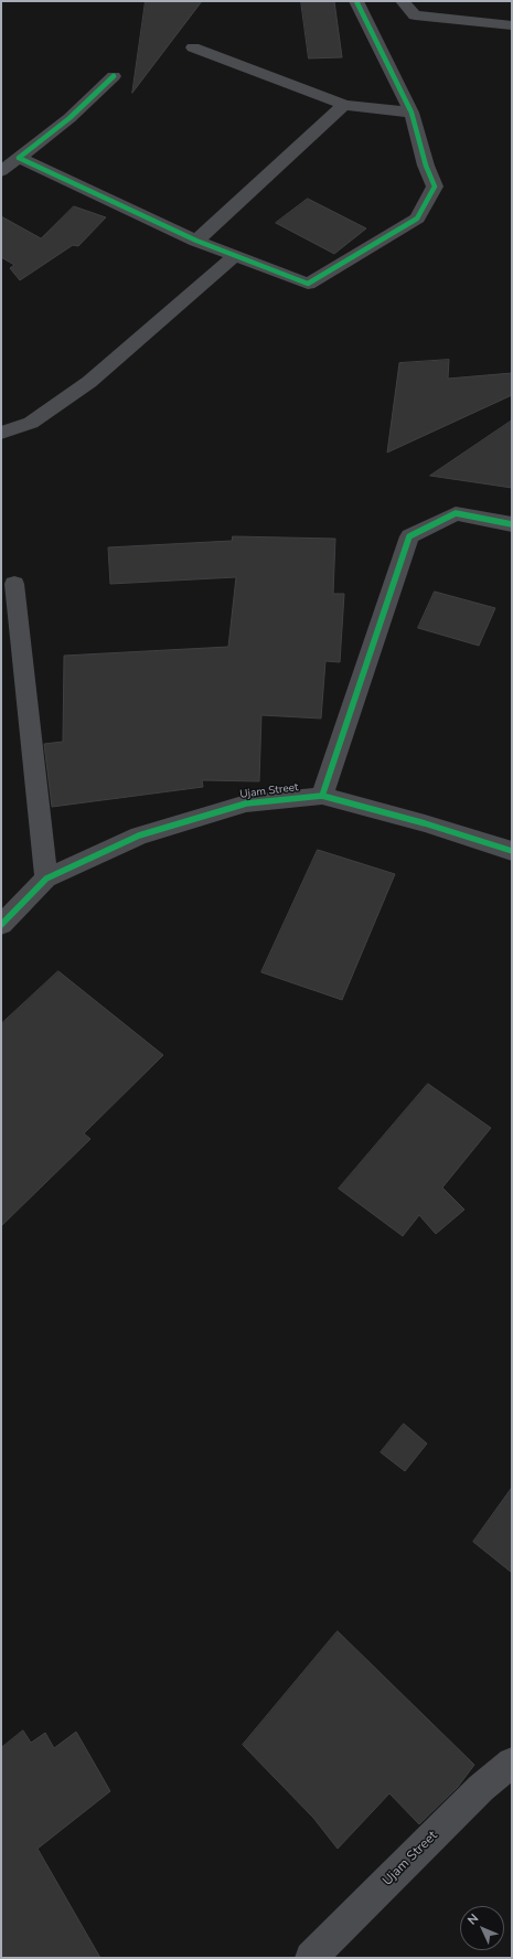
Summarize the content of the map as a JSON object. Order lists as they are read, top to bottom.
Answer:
{
  "streets": {
    "street": ["Ujam Street"]
  },
  "north": "top left"
}
